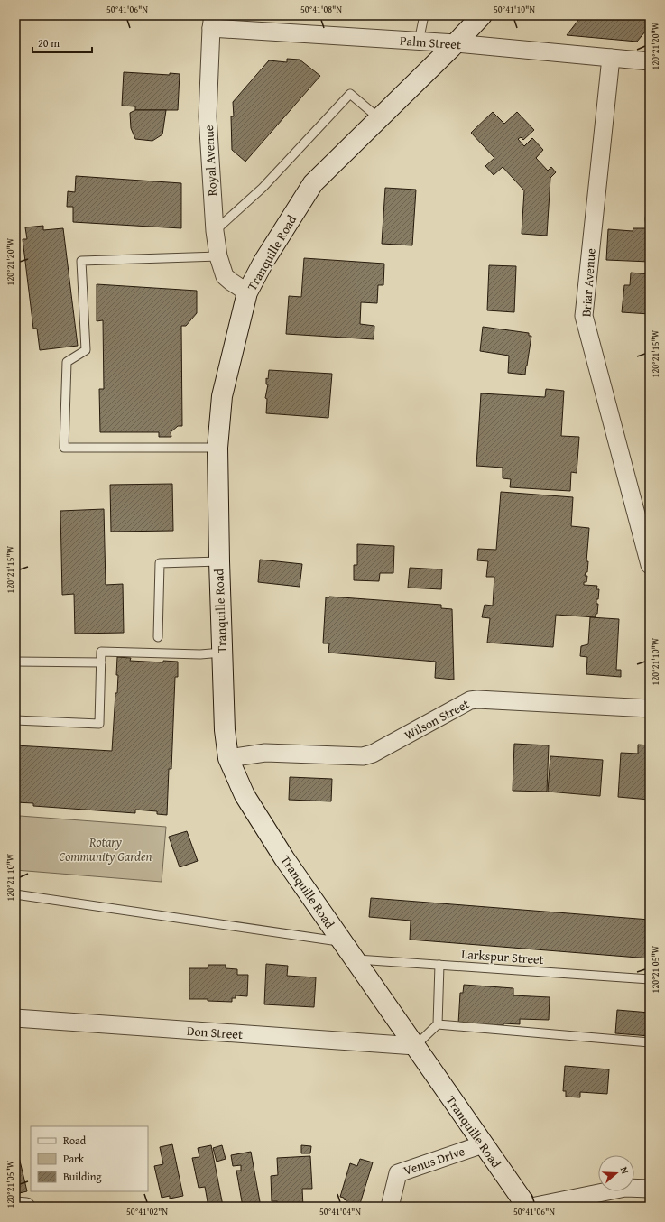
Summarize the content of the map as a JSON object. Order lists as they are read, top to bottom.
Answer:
{
  "streets": {
    "main road": ["Tranquille Road"],
    "street": [
      "Palm Street",
      "Royal Avenue",
      "Briar Avenue",
      "Wilson Street",
      "Don Street",
      "Venus Drive"
    ],
    "lane": ["Larkspur Street"]
  },
  "crossings": [
    ["Palm Street", "Royal Avenue"],
    ["Palm Street", "Tranquille Road"],
    ["Palm Street", "Briar Avenue"],
    ["Royal Avenue", "Tranquille Road"],
    ["Tranquille Road", "Wilson Street"],
    ["Tranquille Road", "Larkspur Street"],
    ["Tranquille Road", "Don Street"],
    ["Tranquille Road", "Venus Drive"]
  ],
  "parks": ["Rotary Community Garden"],
  "legend": ["Road", "Park", "Building"],
  "scale_bar": "20 m",
  "north": "right",
  "coordinates": [
    "50°41'06\"N",
    "50°41'08\"N",
    "50°41'10\"N",
    "120°21'20\"W",
    "120°21'15\"W",
    "120°21'10\"W",
    "120°21'05\"W",
    "50°41'02\"N",
    "50°41'04\"N"
  ]
}
